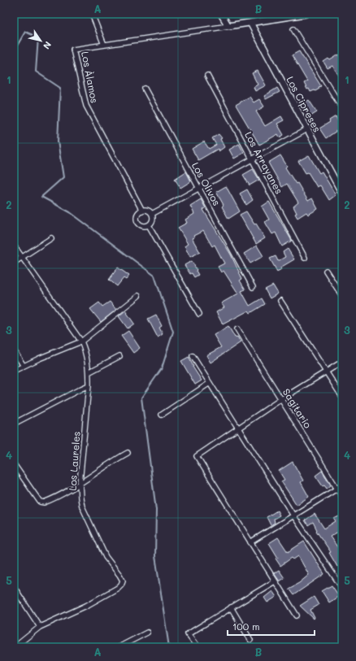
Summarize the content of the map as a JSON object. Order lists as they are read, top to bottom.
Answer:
{
  "streets": {
    "street": [
      "Los Àlamos",
      "Los Cipreses",
      "Los Arrayanes",
      "Los Olivos",
      "Sagitario",
      "Los Laureles"
    ]
  },
  "scale_bar": "100 m",
  "north": "bottom right",
  "grid": {
    "columns": ["A", "B"],
    "rows": [
      "1",
      "2",
      "3",
      "4",
      "5"
    ]
  }
}
